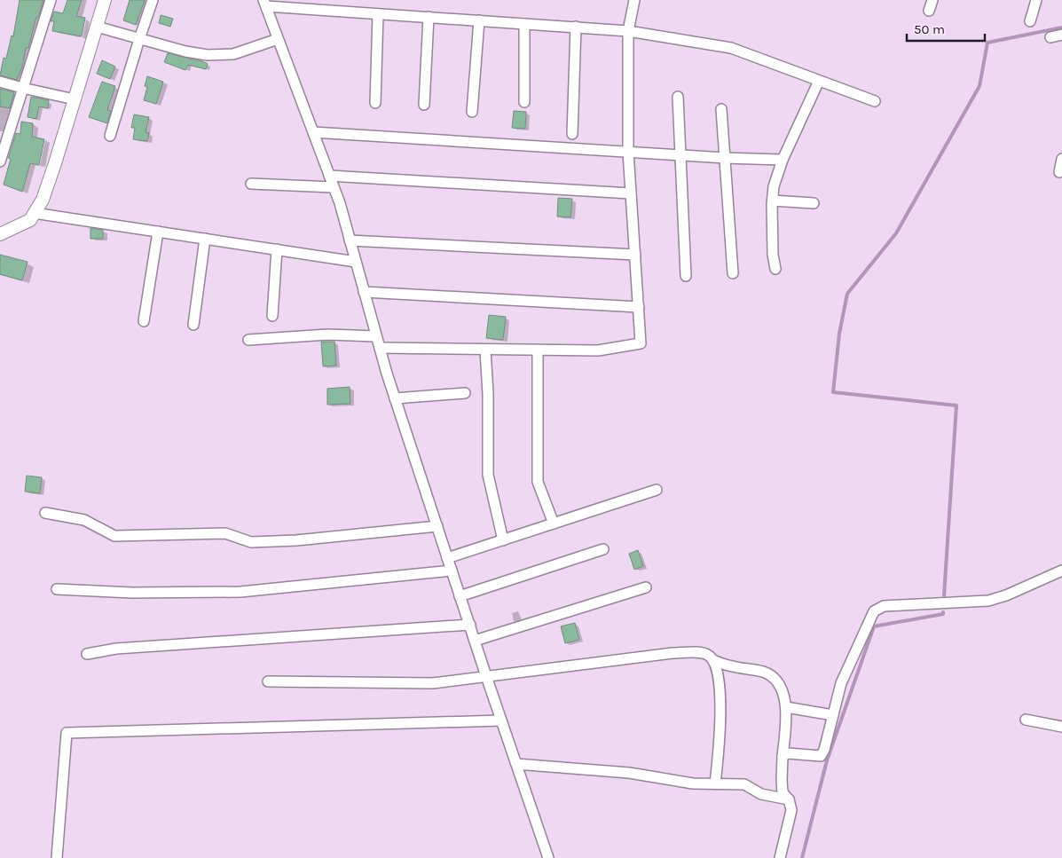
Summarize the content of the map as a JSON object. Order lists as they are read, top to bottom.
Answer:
{
  "scale_bar": "50 m"
}
